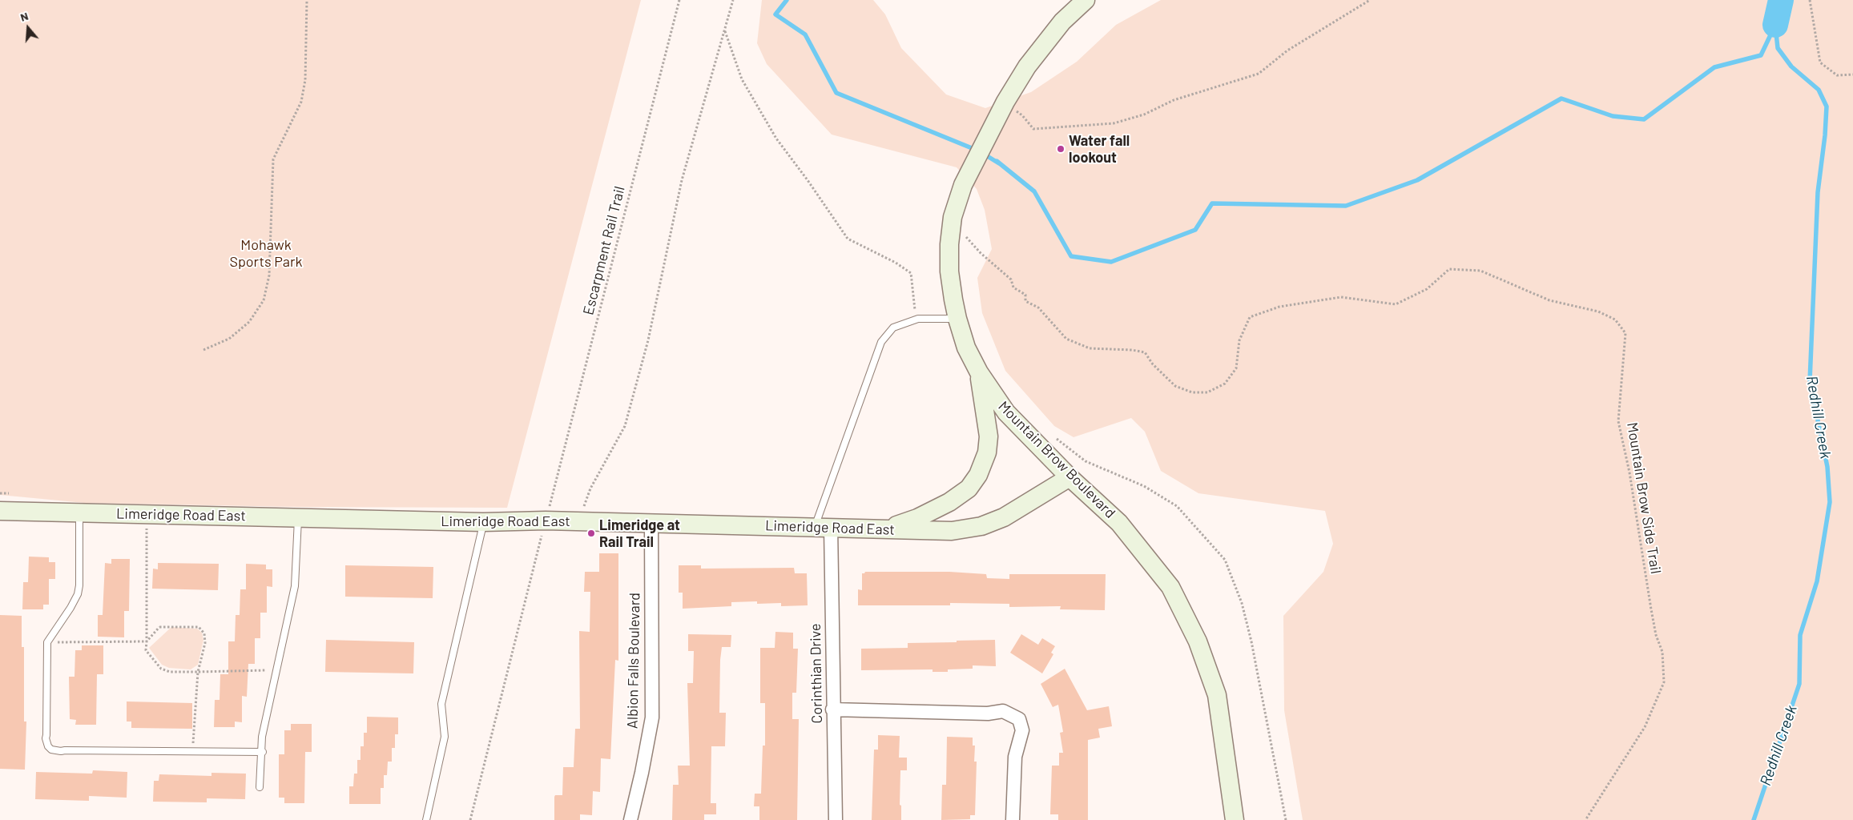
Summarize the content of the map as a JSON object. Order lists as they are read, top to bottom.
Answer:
{
  "streets": {
    "main road": ["Mountain Brow Boulevard", "Limeridge Road East"],
    "street": ["Albion Falls Boulevard", "Corinthian Drive"],
    "path": ["Escarpment Rail Trail", "Mountain Brow Side Trail"]
  },
  "crossings": [
    ["Mountain Brow Boulevard", "Limeridge Road East"],
    ["Limeridge Road East", "Albion Falls Boulevard"],
    ["Limeridge Road East", "Corinthian Drive"]
  ],
  "water": ["Redhill Creek"],
  "parks": ["Mohawk Sports Park"],
  "places": ["Water fall lookout", "Limeridge at Rail Trail"],
  "north": "top"
}
